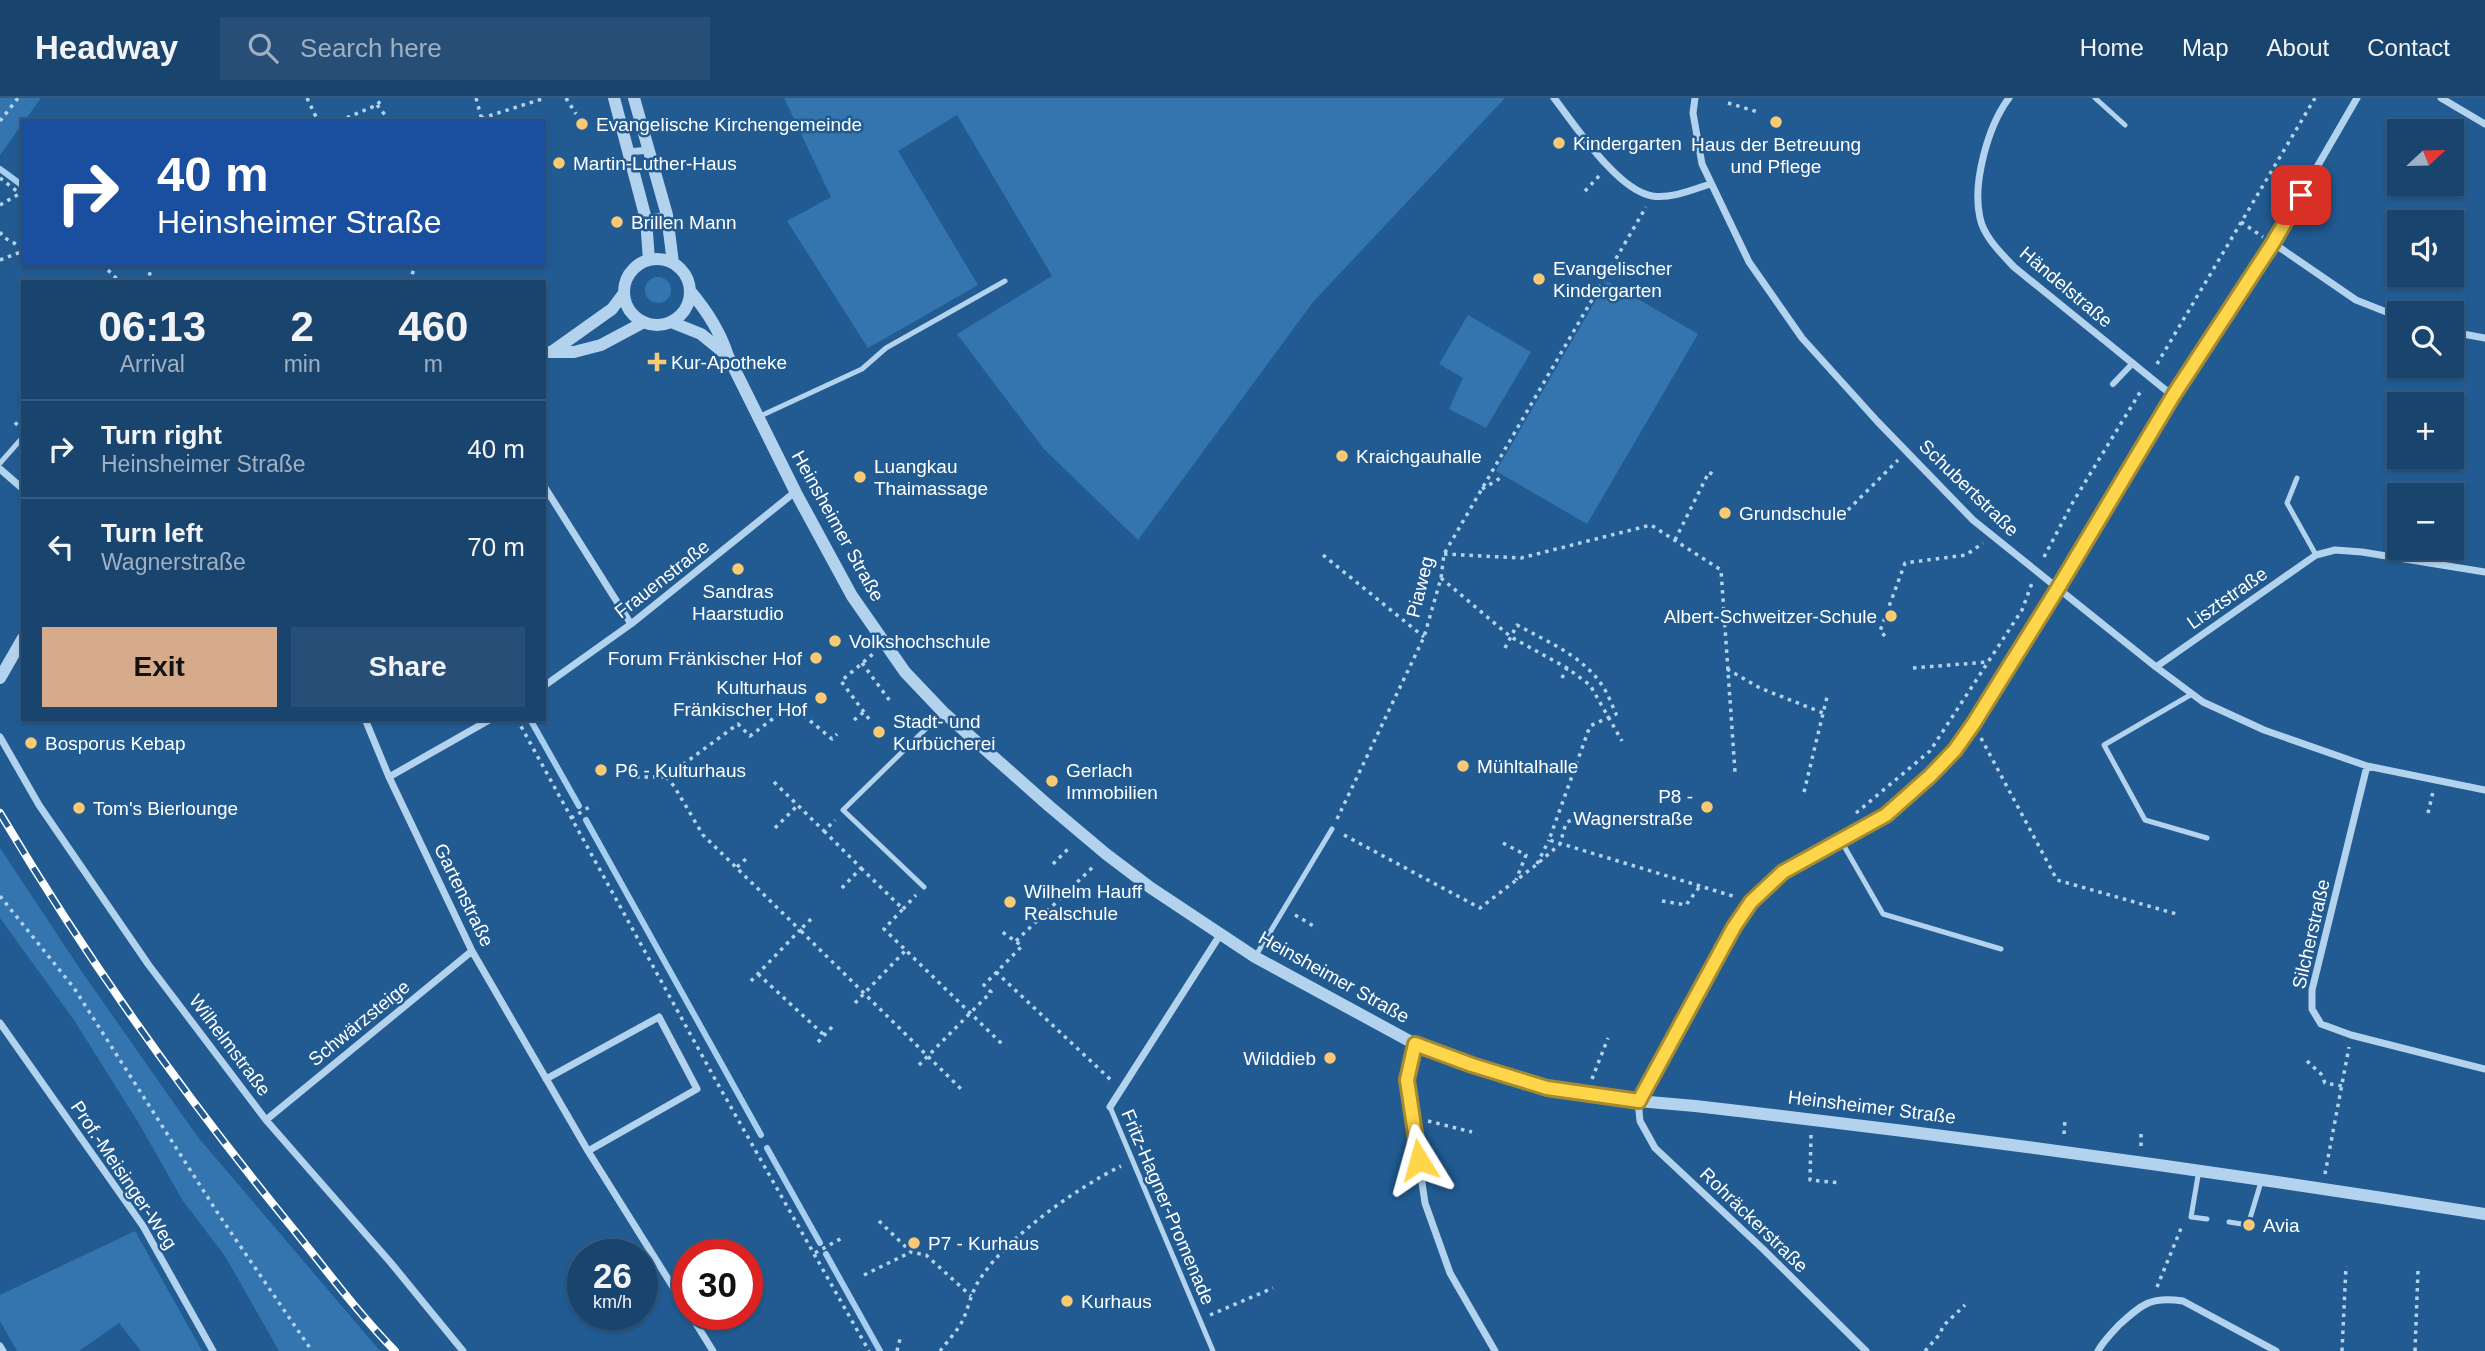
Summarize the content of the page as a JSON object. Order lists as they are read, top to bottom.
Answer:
{
  "streets": {
    "street": [
      "Händelstraße",
      "Schubertstraße",
      "Heinsheimer Straße",
      "Frauenstraße",
      "Lisztstraße",
      "Gartenstraße",
      "Silcherstraße",
      "Schwärzsteige",
      "Wilhelmstraße",
      "Prof.-Meisinger-Weg",
      "Fritz-Hagner-Promenade",
      "Rohräckerstraße"
    ],
    "path": ["Piaweg"]
  },
  "crossings": [
    ["Schubertstraße", "Lisztstraße"],
    ["Schubertstraße", "Silcherstraße"],
    ["Heinsheimer Straße", "Frauenstraße"],
    ["Heinsheimer Straße", "Fritz-Hagner-Promenade"],
    ["Heinsheimer Straße", "Rohräckerstraße"],
    ["Gartenstraße", "Schwärzsteige"],
    ["Schwärzsteige", "Wilhelmstraße"]
  ],
  "places": {
    "other": [
      "Haus der Betreuung und Pflege",
      "Evangelische Kirchengemeinde",
      "Kindergarten",
      "Martin-Luther-Haus",
      "Brillen Mann",
      "Evangelischer Kindergarten",
      "Kraichgauhalle",
      "Luangkau Thaimassage",
      "Grundschule",
      "Sandras Haarstudio",
      "Albert-Schweitzer-Schule",
      "Volkshochschule",
      "Forum Fränkischer Hof",
      "Kulturhaus Fränkischer Hof",
      "Stadt- und Kurbücherei",
      "Bosporus Kebap",
      "Mühltalhalle",
      "P6 - Kulturhaus",
      "Gerlach Immobilien",
      "P8 - Wagnerstraße",
      "Tom's Bierlounge",
      "Wilhelm Hauff Realschule",
      "Wilddieb",
      "Avia",
      "P7 - Kurhaus",
      "Kurhaus"
    ],
    "health": ["Kur-Apotheke"]
  },
  "north": "right",
  "page": {
    "header": "Headway",
    "search": "Search here",
    "nav": [
      "Home",
      "Map",
      "About",
      "Contact"
    ],
    "map_buttons": ["+", "−"],
    "turn": ["40 m", "Heinsheimer Straße"],
    "eta": [
      "06:13",
      "Arrival",
      "2",
      "min",
      "460",
      "m"
    ],
    "list": [
      {
        "name": "Turn right",
        "note": "Heinsheimer Straße",
        "value": "40 m"
      },
      {
        "name": "Turn left",
        "note": "Wagnerstraße",
        "value": "70 m"
      }
    ],
    "buttons": ["Exit", "Share"],
    "speed": "26 km/h",
    "limit": "30"
  }
}
